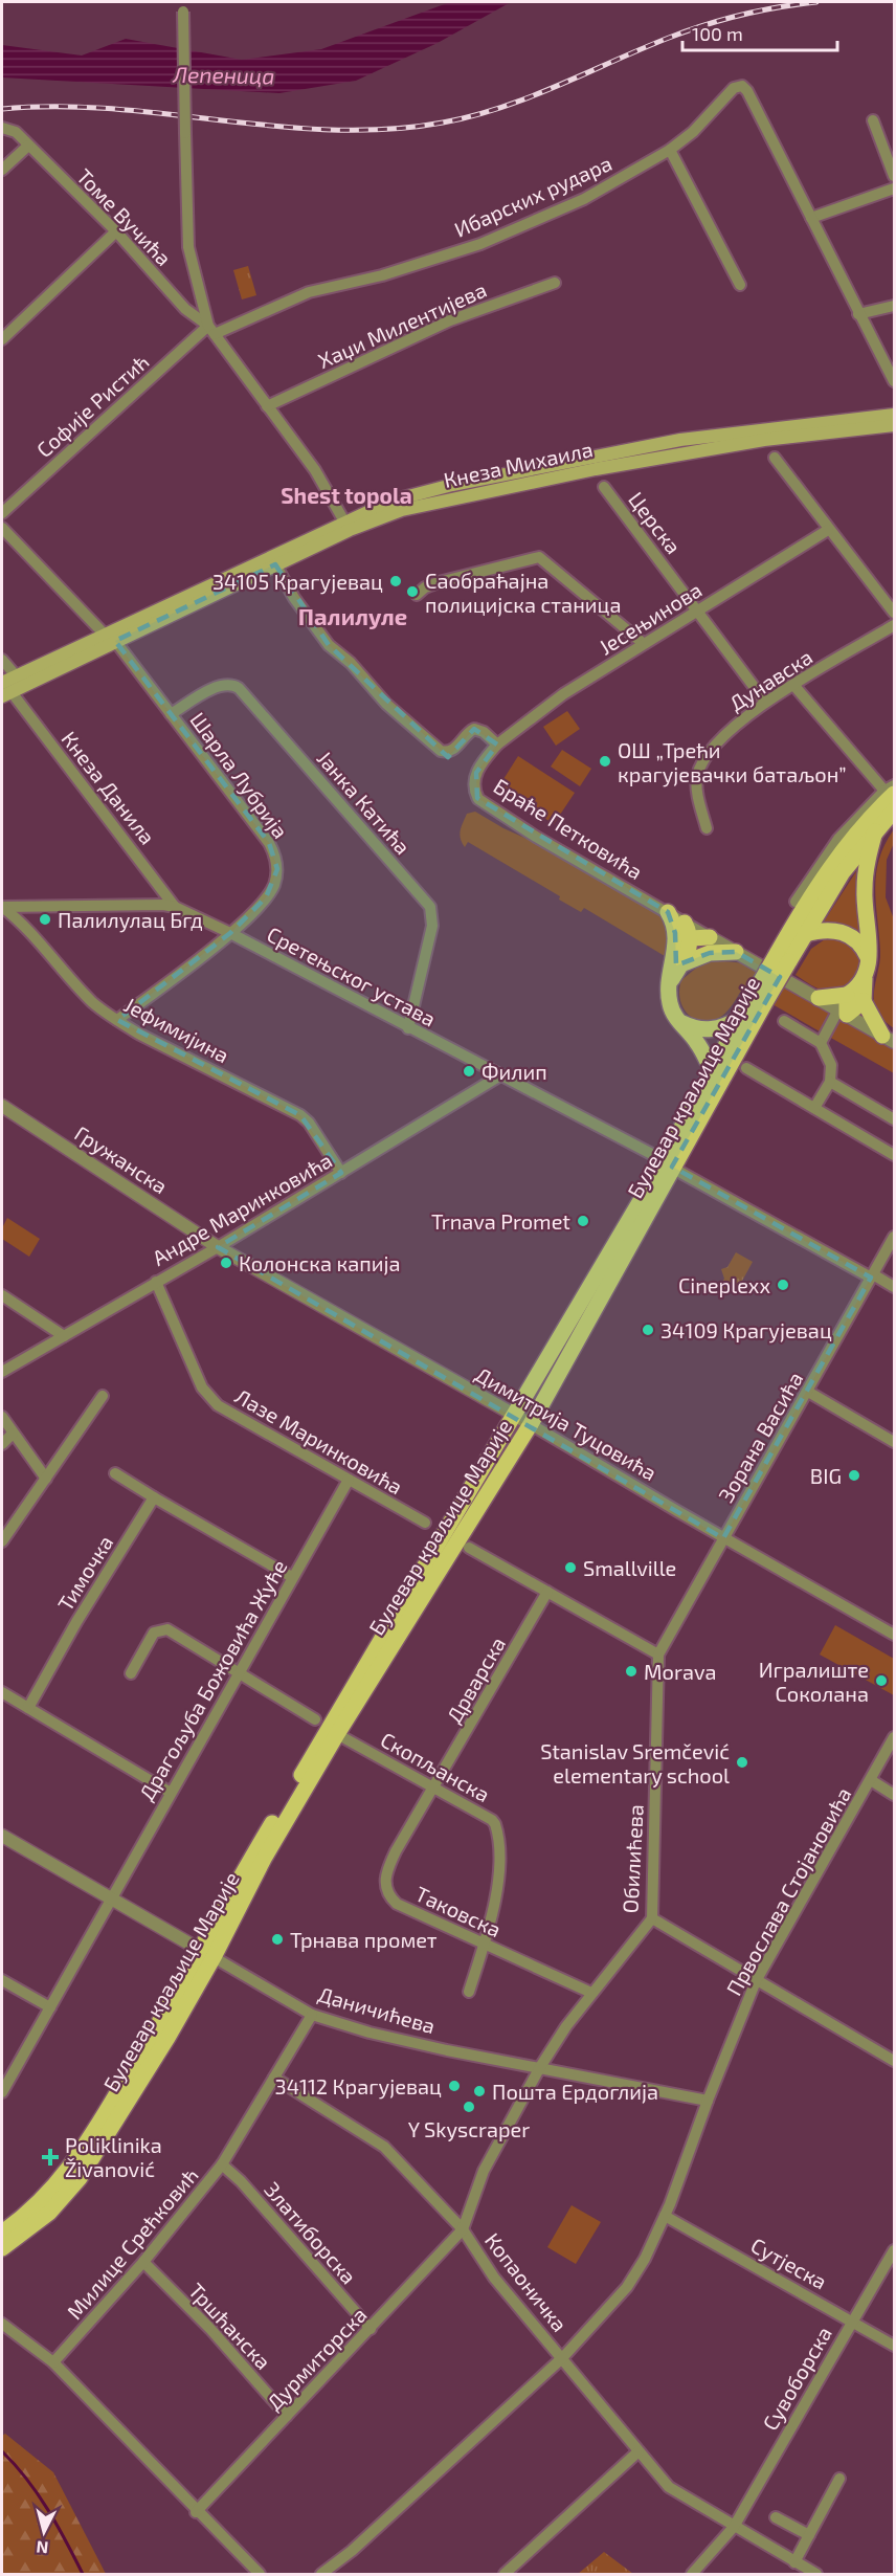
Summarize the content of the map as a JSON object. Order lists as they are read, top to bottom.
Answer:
{
  "streets": {
    "main road": ["Кнеза Михаила", "Булевар краљице Марије"],
    "street": [
      "Ибарских рудара",
      "Томе Вучића",
      "Хаџи Милентијева",
      "Софије Ристић",
      "Церска",
      "Јесењинова",
      "Дунавска",
      "Шарла Лубрија",
      "Кнеза Данила",
      "Јанка Катића",
      "Браће Петковића",
      "Сретењског устава",
      "Јефимијина",
      "Гружанска",
      "Андре Маринковића",
      "Димитрија Туцовића",
      "Зорана Васића",
      "Лазе Маринковића",
      "Тимочка",
      "Драгољуба Божовића Жуће",
      "Дрварска",
      "Скопљанска",
      "Обилићева",
      "Првослава Стојановића",
      "Таковска",
      "Даничићева",
      "Златиборска",
      "Милице Срећковић",
      "Сутјеска",
      "Копаоничка",
      "Тршћанска",
      "Дурмиторска",
      "Сувоборска"
    ]
  },
  "crossings": [
    ["Ибарских рудара", "Томе Вучића"],
    ["Ибарских рудара", "Софије Ристић"],
    ["Томе Вучића", "Хаџи Милентијева"],
    ["Томе Вучића", "Софије Ристић"],
    ["Томе Вучића", "Кнеза Михаила"],
    ["Кнеза Михаила", "Шарла Лубрија"],
    ["Кнеза Михаила", "Кнеза Данила"],
    ["Кнеза Михаила", "Браће Петковића"],
    ["Церска", "Јесењинова"],
    ["Церска", "Дунавска"],
    ["Јесењинова", "Браће Петковића"],
    ["Шарла Лубрија", "Јанка Катића"],
    ["Шарла Лубрија", "Сретењског устава"],
    ["Шарла Лубрија", "Јефимијина"],
    ["Кнеза Данила", "Сретењског устава"],
    ["Јанка Катића", "Сретењског устава"],
    ["Сретењског устава", "Јефимијина"],
    ["Сретењског устава", "Булевар краљице Марије"],
    ["Сретењског устава", "Андре Маринковића"],
    ["Сретењског устава", "Зорана Васића"],
    ["Јефимијина", "Андре Маринковића"],
    ["Булевар краљице Марије", "Димитрија Туцовића"],
    ["Булевар краљице Марије", "Скопљанска"],
    ["Булевар краљице Марије", "Даничићева"],
    ["Гружанска", "Андре Маринковића"],
    ["Гружанска", "Димитрија Туцовића"],
    ["Андре Маринковића", "Димитрија Туцовића"],
    ["Андре Маринковића", "Лазе Маринковића"],
    ["Димитрија Туцовића", "Зорана Васића"],
    ["Зорана Васића", "Обилићева"],
    ["Лазе Маринковића", "Драгољуба Божовића Жуће"],
    ["Драгољуба Божовића Жуће", "Даничићева"],
    ["Дрварска", "Скопљанска"],
    ["Дрварска", "Таковска"],
    ["Скопљанска", "Таковска"],
    ["Обилићева", "Таковска"],
    ["Обилићева", "Даничићева"],
    ["Обилићева", "Копаоничка"],
    ["Обилићева", "Дурмиторска"],
    ["Првослава Стојановића", "Даничићева"],
    ["Првослава Стојановића", "Сутјеска"],
    ["Првослава Стојановића", "Копаоничка"],
    ["Даничићева", "Милице Срећковић"],
    ["Златиборска", "Милице Срећковић"],
    ["Златиборска", "Дурмиторска"],
    ["Милице Срећковић", "Копаоничка"],
    ["Милице Срећковић", "Тршћанска"],
    ["Сутјеска", "Сувоборска"],
    ["Копаоничка", "Дурмиторска"],
    ["Копаоничка", "Сувоборска"],
    ["Тршћанска", "Дурмиторска"]
  ],
  "districts": ["Shest topola", "Палилуле"],
  "water": ["Лепеница"],
  "places": {
    "other": [
      "34105 Крагујевац",
      "Саобраћајна полицијска станица",
      "ОШ „Трећи крагујевачки батаљон”",
      "Палилулац Бгд",
      "Филип",
      "Trnava Promet",
      "Колонска капија",
      "Cineplexx",
      "34109 Крагујевац",
      "BIG",
      "Smallville",
      "Morava",
      "Игралиште Соколана",
      "Stanislav Sremčević elementary school",
      "Трнава промет",
      "34112 Крагујевац",
      "Пошта Ердоглија",
      "Y Skyscraper"
    ],
    "health": ["Poliklinika Živanović"]
  },
  "scale_bar": "100 m",
  "north": "bottom"
}
